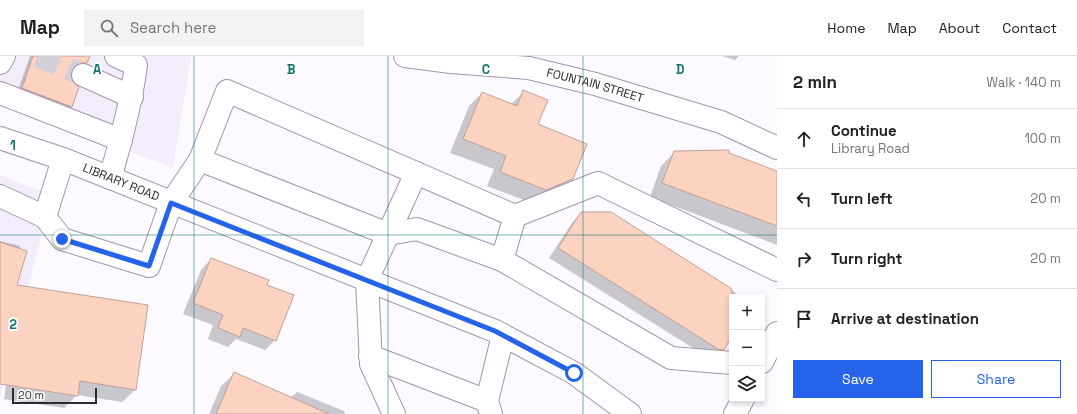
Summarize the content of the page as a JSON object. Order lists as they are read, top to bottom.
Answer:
{
  "streets": {
    "main road": ["FOUNTAIN STREET", "LIBRARY ROAD"]
  },
  "scale_bar": "20 m",
  "page": {
    "header": "Map",
    "search": "Search here",
    "nav": [
      "Home",
      "Map",
      "About",
      "Contact"
    ],
    "heading": ["2 min", "Walk · 140 m"],
    "list": [
      ["Continue", "Library Road", "100 m"],
      ["Turn left", "20 m"],
      ["Turn right", "20 m"],
      "Arrive at destination"
    ],
    "map_buttons": ["+", "−"],
    "buttons": ["Save", "Share"],
    "scale": "20 m"
  },
  "grid": {
    "columns": [
      "A",
      "B",
      "C",
      "D"
    ],
    "rows": ["1", "2"]
  }
}
